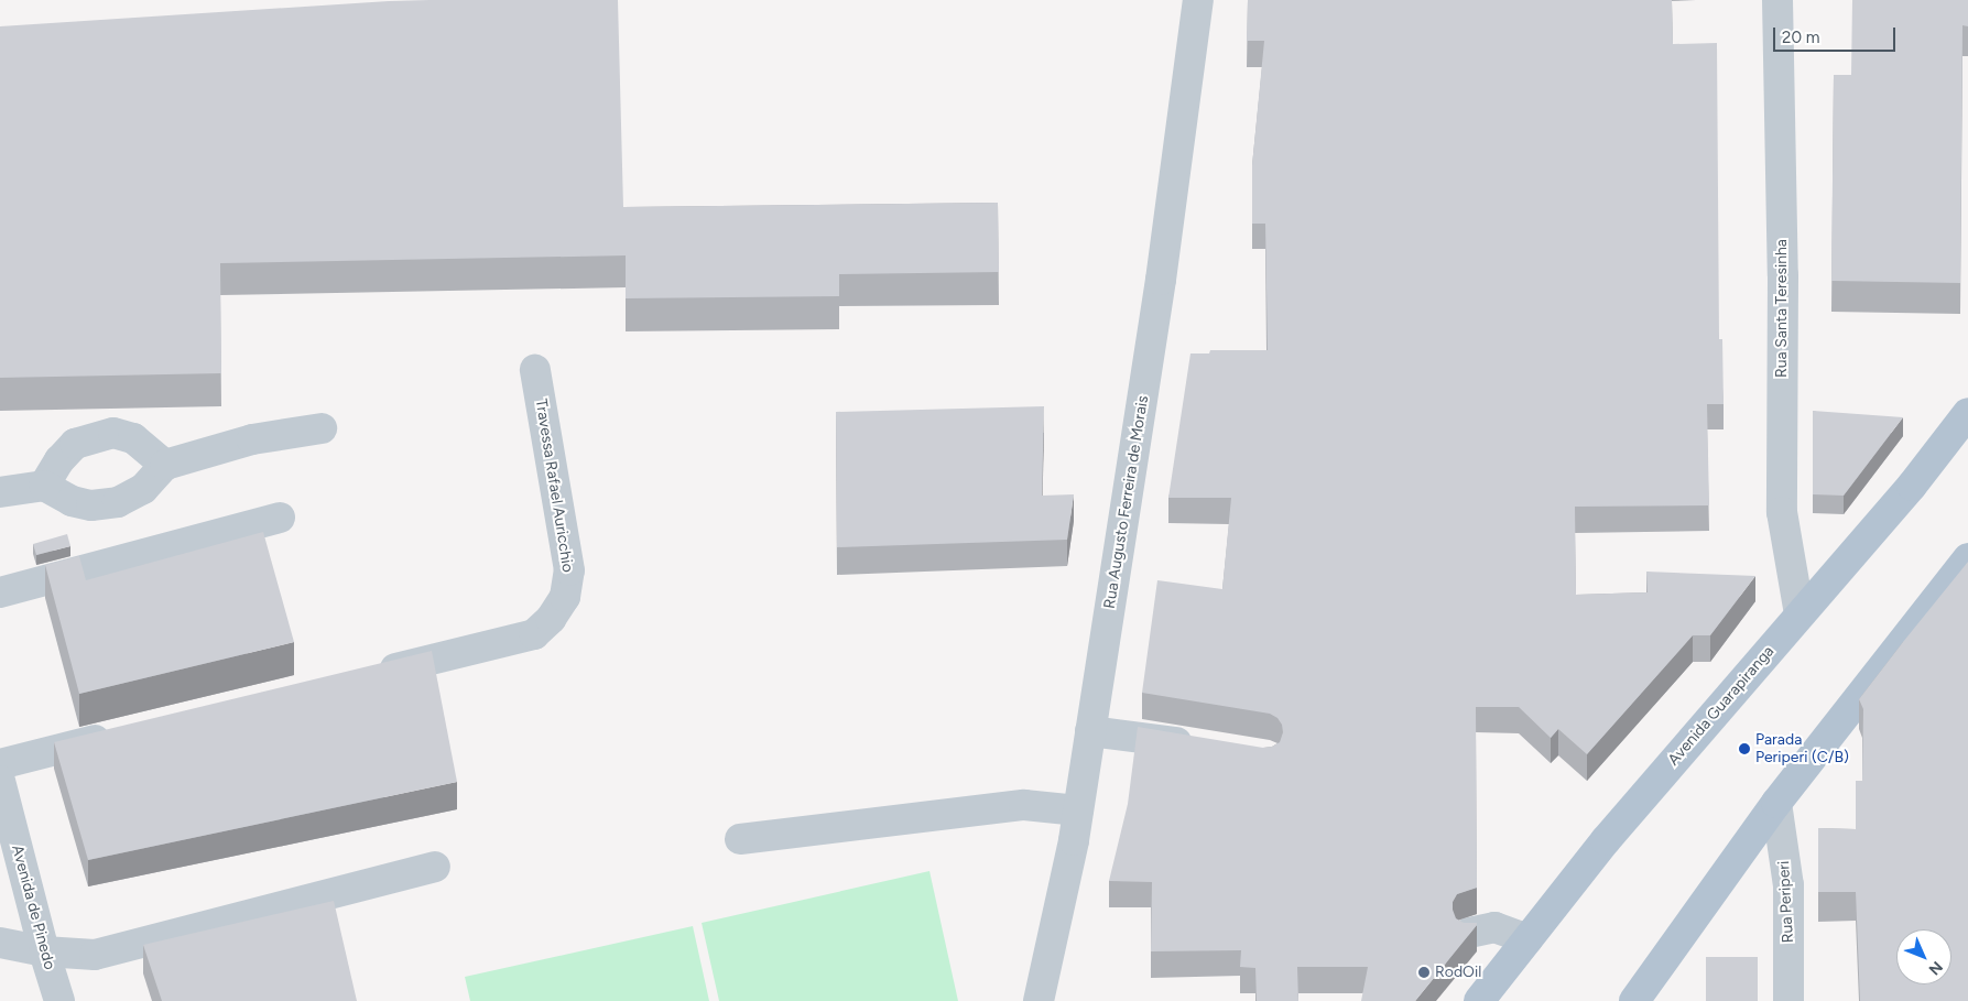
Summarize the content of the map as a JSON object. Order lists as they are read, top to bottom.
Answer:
{
  "streets": {
    "main road": ["Avenida Guarapiranga"],
    "street": [
      "Rua Santa Teresinha",
      "Travessa Rafael Auricchio",
      "Rua Augusto Ferreira de Morais",
      "Rua Periperi",
      "Avenida de Pinedo"
    ]
  },
  "crossings": [
    ["Rua Santa Teresinha", "Avenida Guarapiranga"]
  ],
  "places": ["Parada Periperi (C/B)", "RodOil"],
  "scale_bar": "20 m",
  "north": "bottom right"
}
